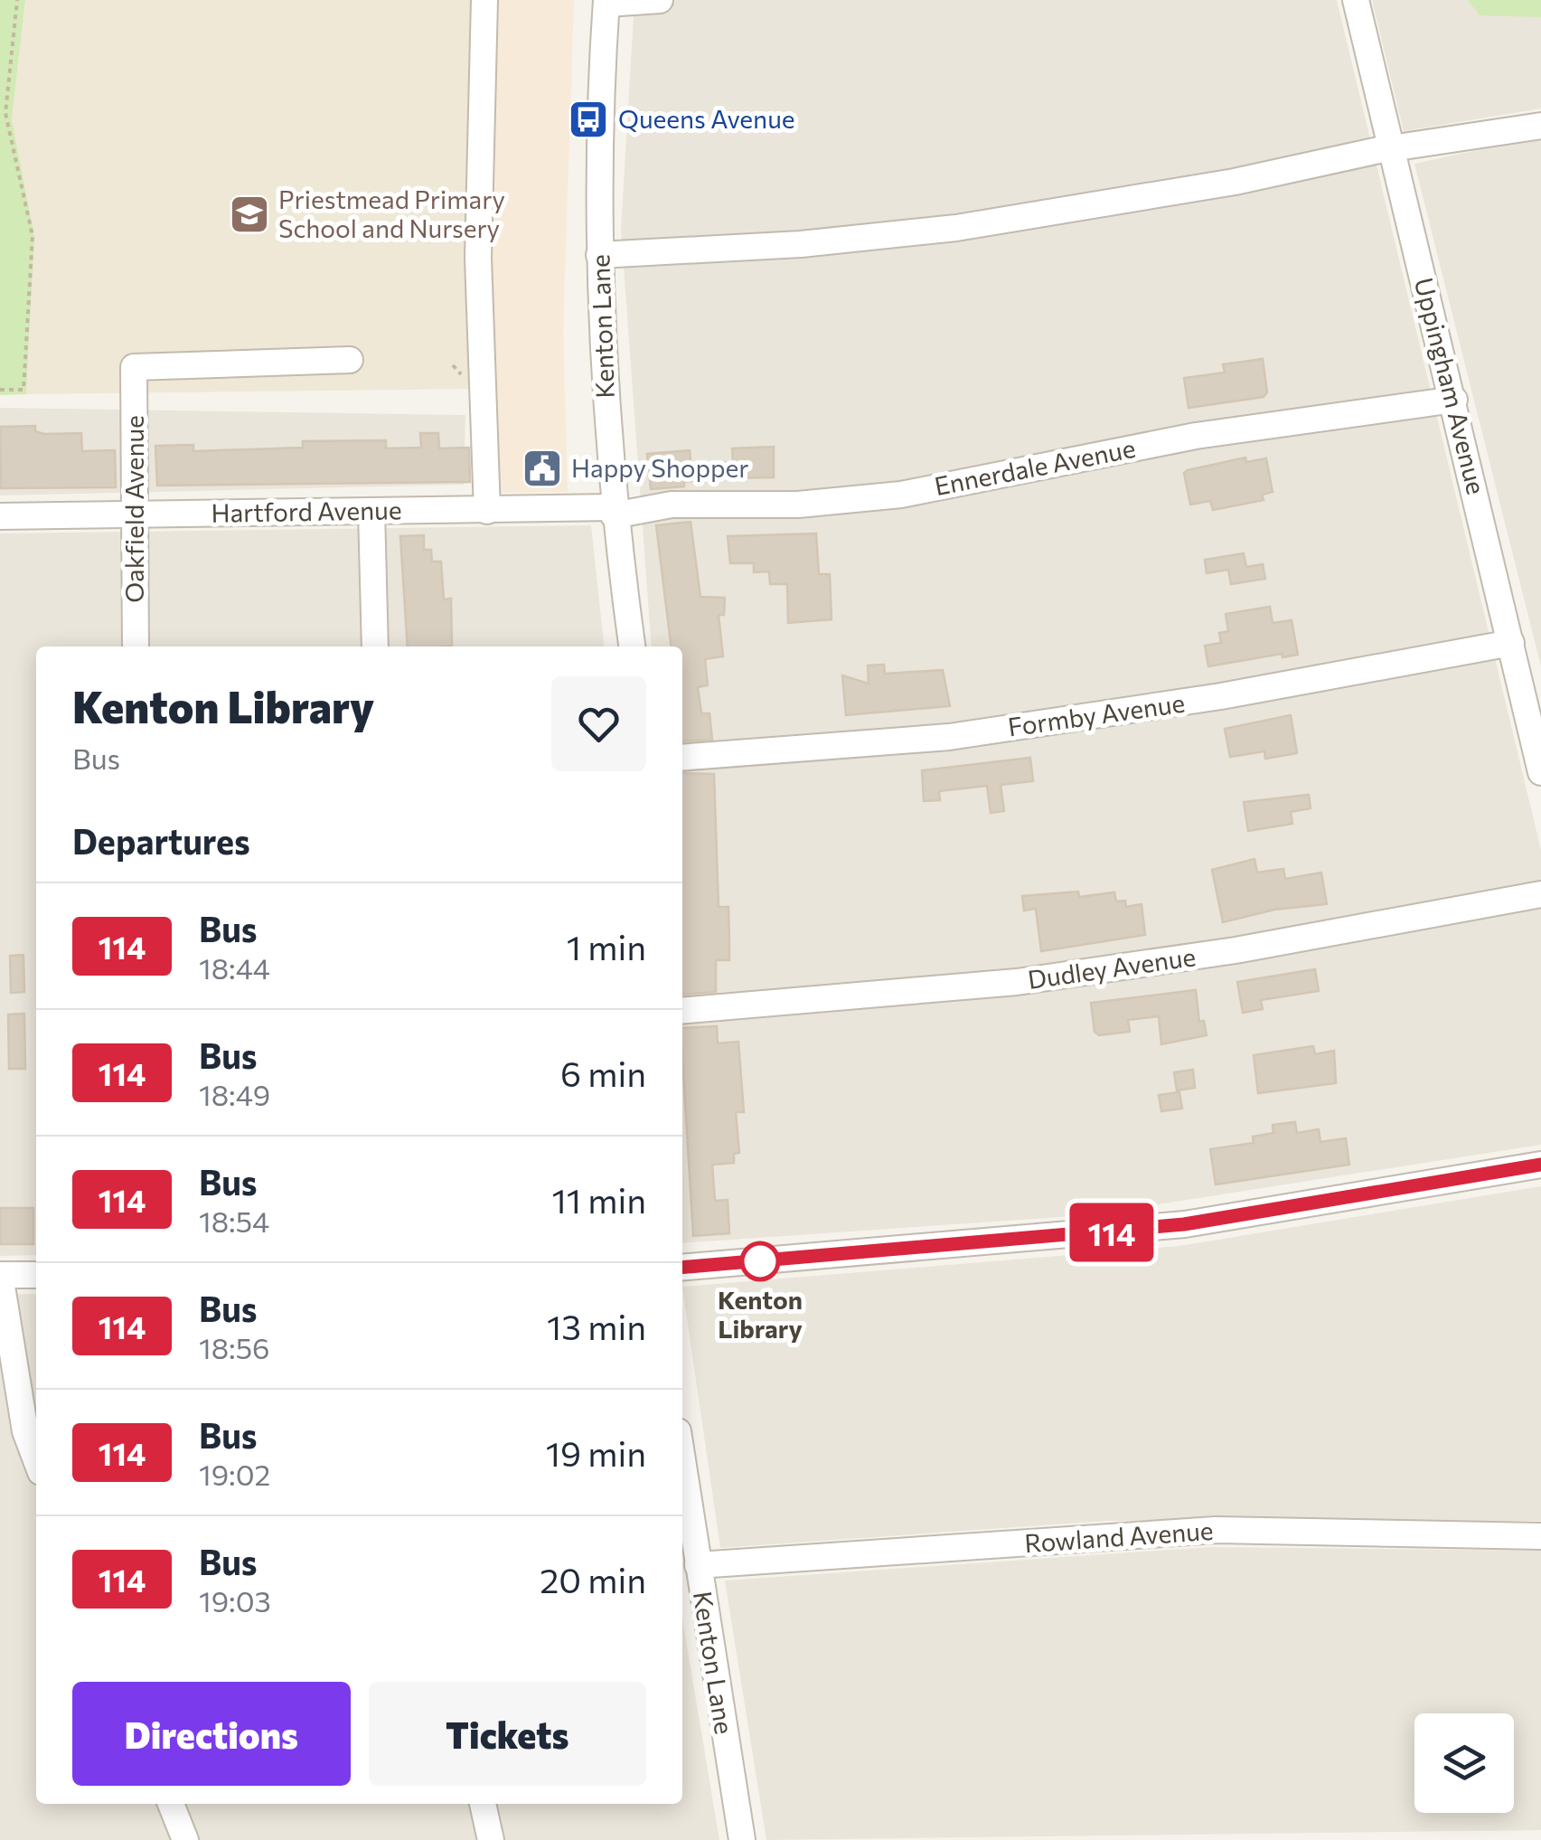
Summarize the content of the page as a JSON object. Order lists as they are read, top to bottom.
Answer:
{
  "streets": {
    "street": [
      "Kenton Lane",
      "Uppingham Avenue",
      "Ennerdale Avenue",
      "Oakfield Avenue",
      "Hartford Avenue",
      "Formby Avenue",
      "Dudley Avenue",
      "Rowland Avenue"
    ]
  },
  "crossings": [
    ["Kenton Lane", "Ennerdale Avenue"],
    ["Kenton Lane", "Hartford Avenue"],
    ["Kenton Lane", "Rowland Avenue"],
    ["Uppingham Avenue", "Ennerdale Avenue"],
    ["Uppingham Avenue", "Formby Avenue"],
    ["Ennerdale Avenue", "Hartford Avenue"],
    ["Oakfield Avenue", "Hartford Avenue"]
  ],
  "places": {
    "bus stop": ["Queens Avenue"],
    "school or university": ["Priestmead Primary School and Nursery"],
    "public building": ["Happy Shopper"],
    "other": ["Kenton Library"]
  },
  "lines": ["bus line 114"],
  "page": {
    "on_map": "114",
    "heading": [
      ["Kenton Library", "Bus"],
      "Departures"
    ],
    "list": [
      {
        "mark": "114",
        "name": "Bus",
        "note": "18:44",
        "value": "1 min"
      },
      {
        "mark": "114",
        "name": "Bus",
        "note": "18:49",
        "value": "6 min"
      },
      {
        "mark": "114",
        "name": "Bus",
        "note": "18:54",
        "value": "11 min"
      },
      {
        "mark": "114",
        "name": "Bus",
        "note": "18:56",
        "value": "13 min"
      },
      {
        "mark": "114",
        "name": "Bus",
        "note": "19:02",
        "value": "19 min"
      },
      {
        "mark": "114",
        "name": "Bus",
        "note": "19:03",
        "value": "20 min"
      }
    ],
    "buttons": ["Directions", "Tickets"]
  }
}
